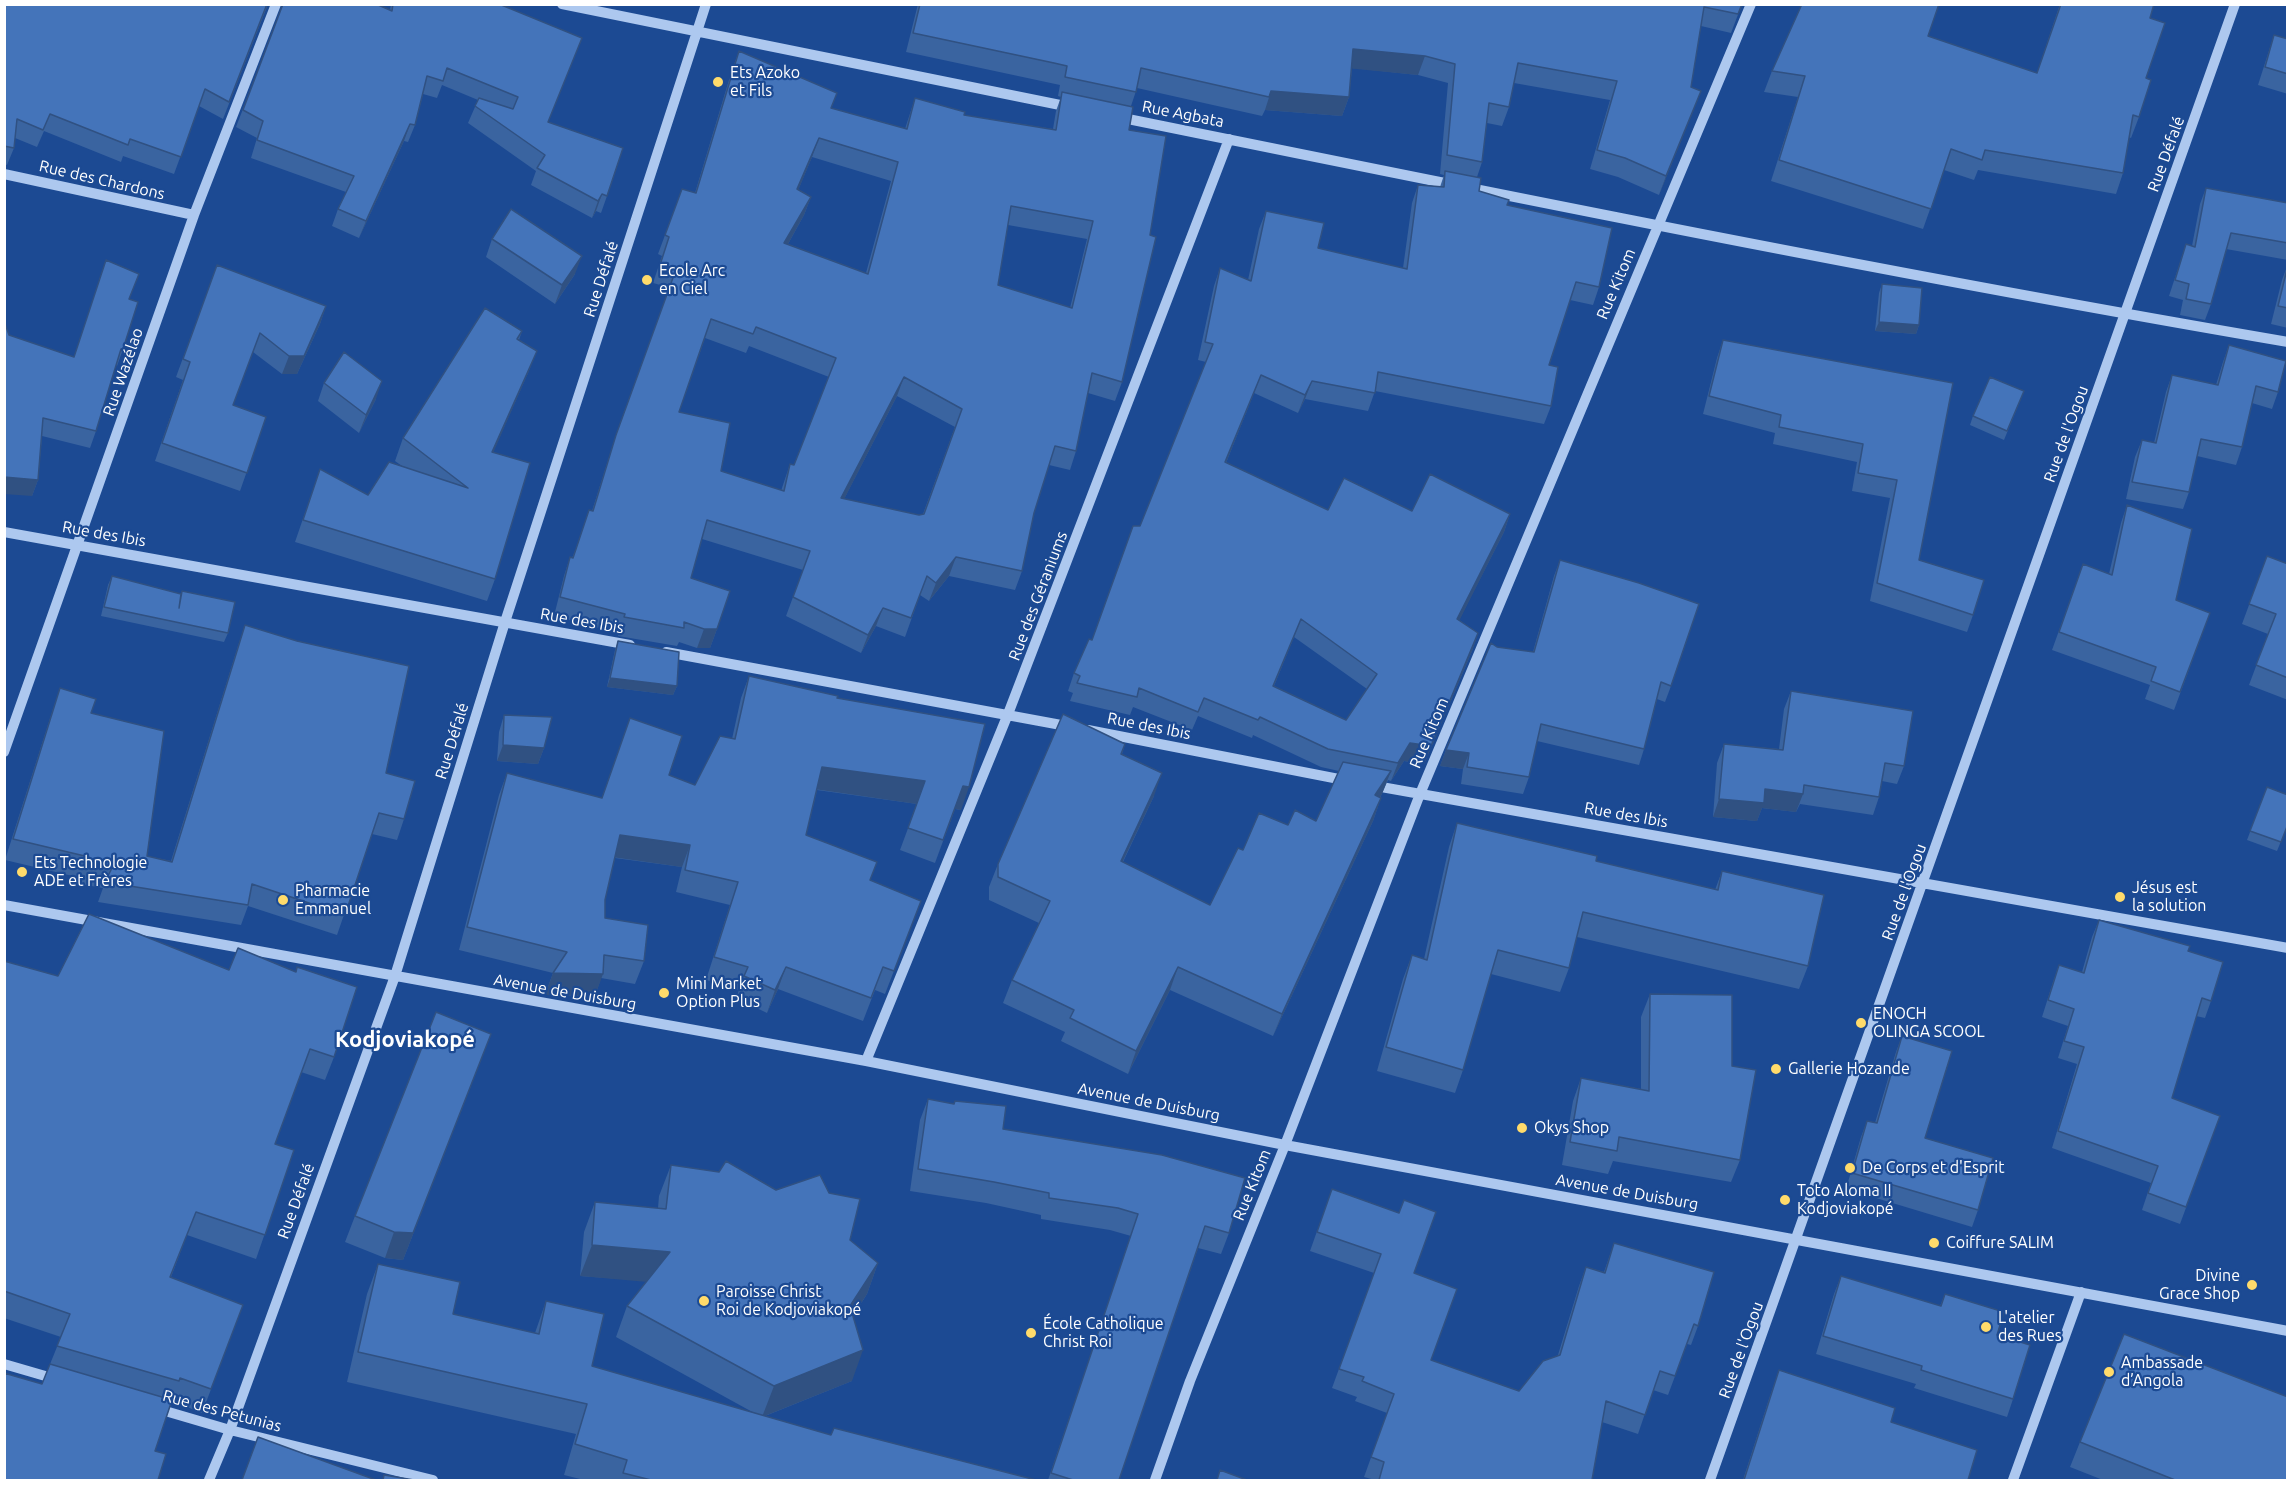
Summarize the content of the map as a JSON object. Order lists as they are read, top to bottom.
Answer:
{
  "streets": {
    "street": [
      "Rue Agbata",
      "Rue Défalé",
      "Rue des Chardons",
      "Rue Kitom",
      "Rue Wazélao",
      "Rue de l'Ogou",
      "Rue des Ibis",
      "Rue des Géraniums",
      "Avenue de Duisburg",
      "Rue des Petunias"
    ]
  },
  "crossings": [
    ["Rue Agbata", "Rue Défalé"],
    ["Rue Agbata", "Rue Kitom"],
    ["Rue Agbata", "Rue de l'Ogou"],
    ["Rue Agbata", "Rue des Géraniums"],
    ["Rue Défalé", "Rue de l'Ogou"],
    ["Rue Défalé", "Rue des Ibis"],
    ["Rue Défalé", "Avenue de Duisburg"],
    ["Rue Défalé", "Rue des Petunias"],
    ["Rue des Chardons", "Rue Wazélao"],
    ["Rue Kitom", "Rue des Ibis"],
    ["Rue Kitom", "Avenue de Duisburg"],
    ["Rue Wazélao", "Rue des Ibis"],
    ["Rue de l'Ogou", "Rue des Ibis"],
    ["Rue de l'Ogou", "Avenue de Duisburg"],
    ["Rue des Ibis", "Rue des Géraniums"],
    ["Rue des Géraniums", "Avenue de Duisburg"]
  ],
  "districts": ["Kodjoviakopé"],
  "places": [
    "Ets Azoko et Fils",
    "Ecole Arc en Ciel",
    "Ets Technologie ADE et Frères",
    "Jésus est la solution",
    "Pharmacie Emmanuel",
    "Mini Market Option Plus",
    "ENOCH OLINGA SCOOL",
    "Gallerie Hozande",
    "Okys Shop",
    "De Corps et d'Esprit",
    "Toto Aloma II Kodjoviakopé",
    "Coiffure SALIM",
    "Divine Grace Shop",
    "Paroisse Christ Roi de Kodjoviakopé",
    "L'atelier des Rues",
    "École Catholique Christ Roi",
    "Ambassade d’Angola"
  ]
}
